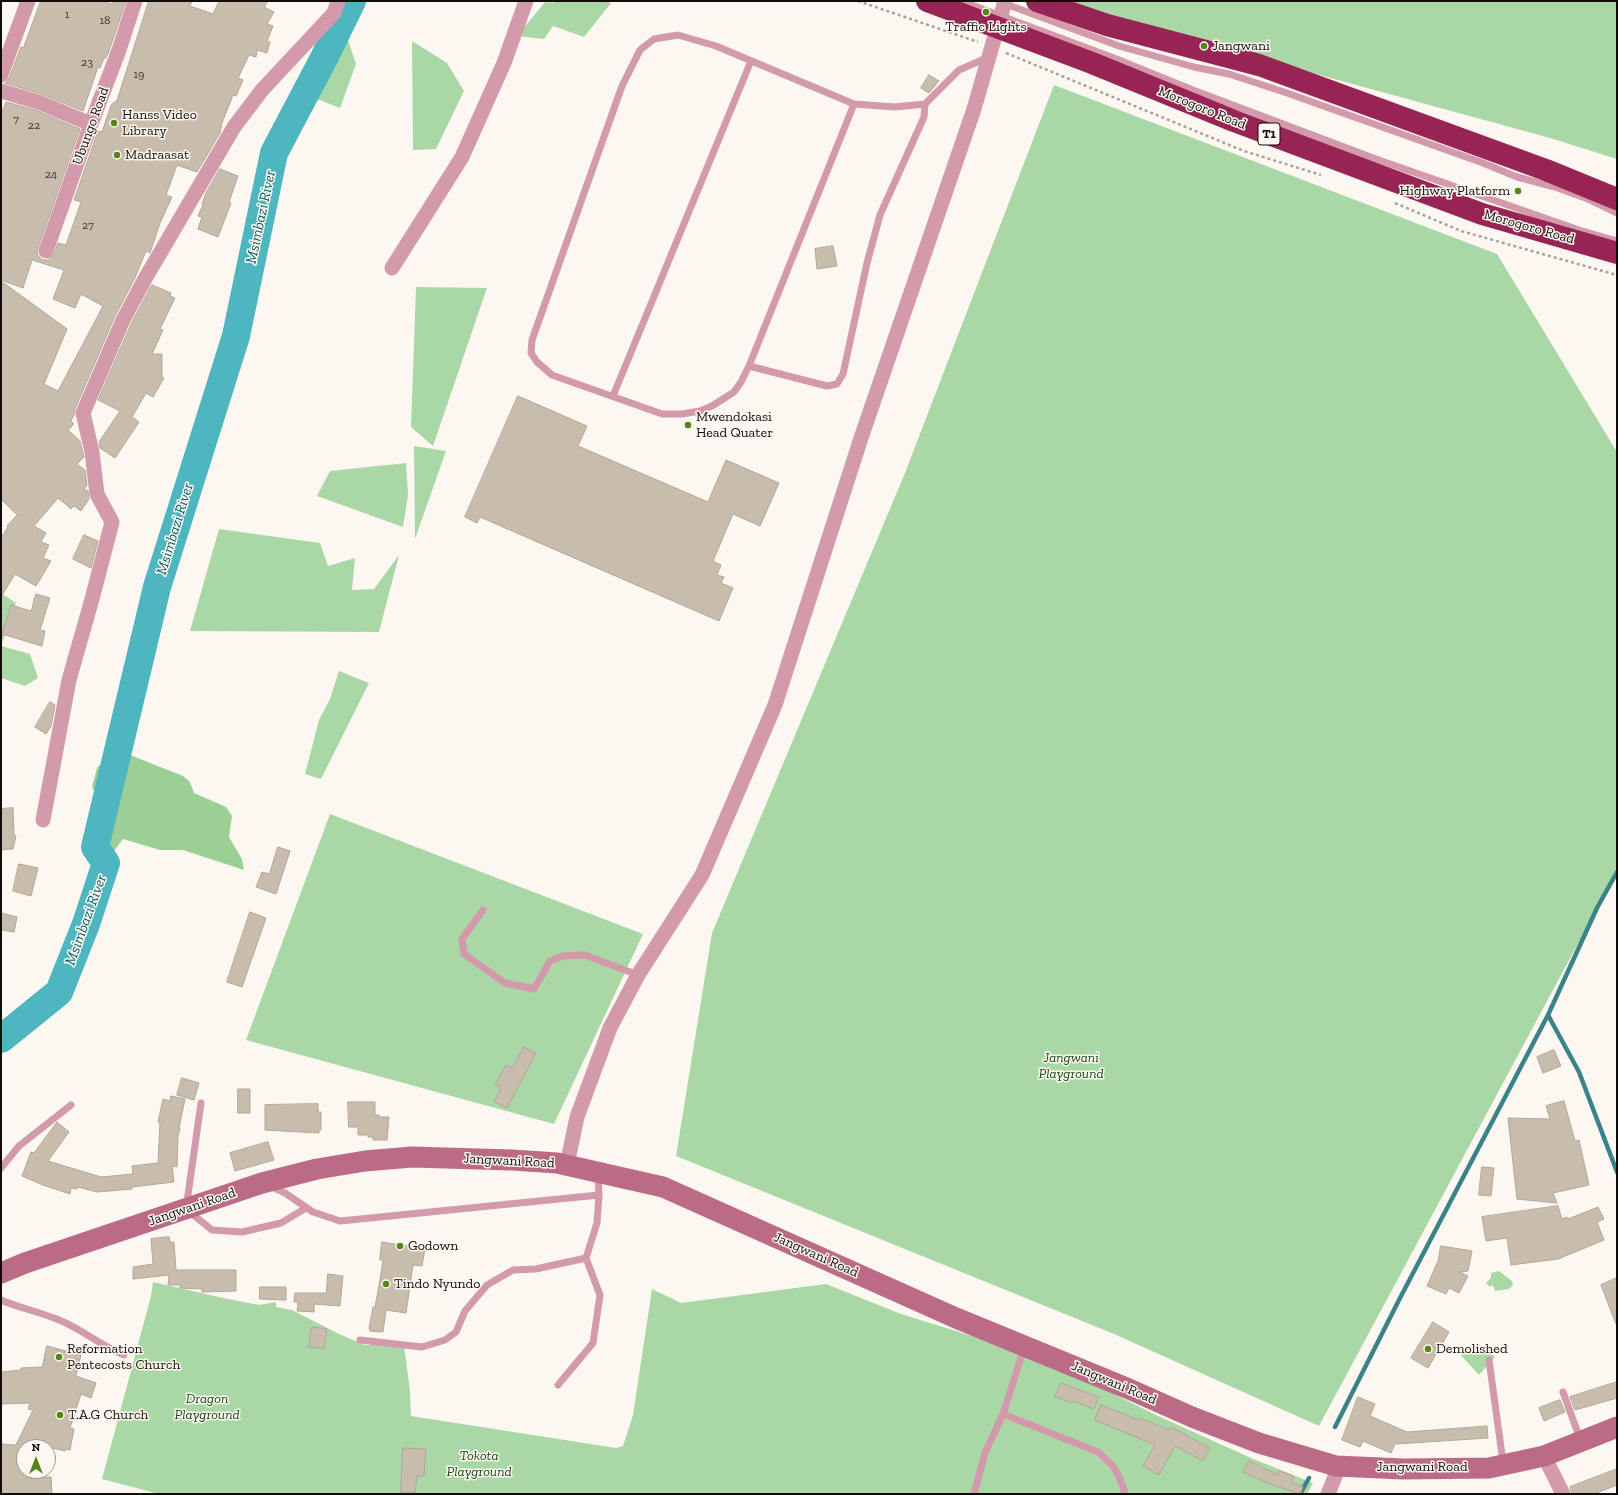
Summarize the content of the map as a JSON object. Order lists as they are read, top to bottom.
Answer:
{
  "streets": {
    "highway": ["Morogoro Road", "T1"],
    "street": ["Ubungo Road", "Jangwani Road"]
  },
  "water": ["Msimbazi River"],
  "parks": ["Jangwani Playground", "Dragon Playground", "Tokota Playground"],
  "places": [
    "Traffic Lights",
    "Jangwani",
    "Hanss Video Library",
    "Madraasat",
    "Highway Platform",
    "Mwendokasi Head Quater",
    "Godown",
    "Tindo Nyundo",
    "Demolished",
    "Reformation Pentecosts Church",
    "T.A.G Church"
  ],
  "house_numbers": [
    "1",
    "18",
    "23",
    "19",
    "7",
    "22",
    "24",
    "27"
  ],
  "north": "top"
}
